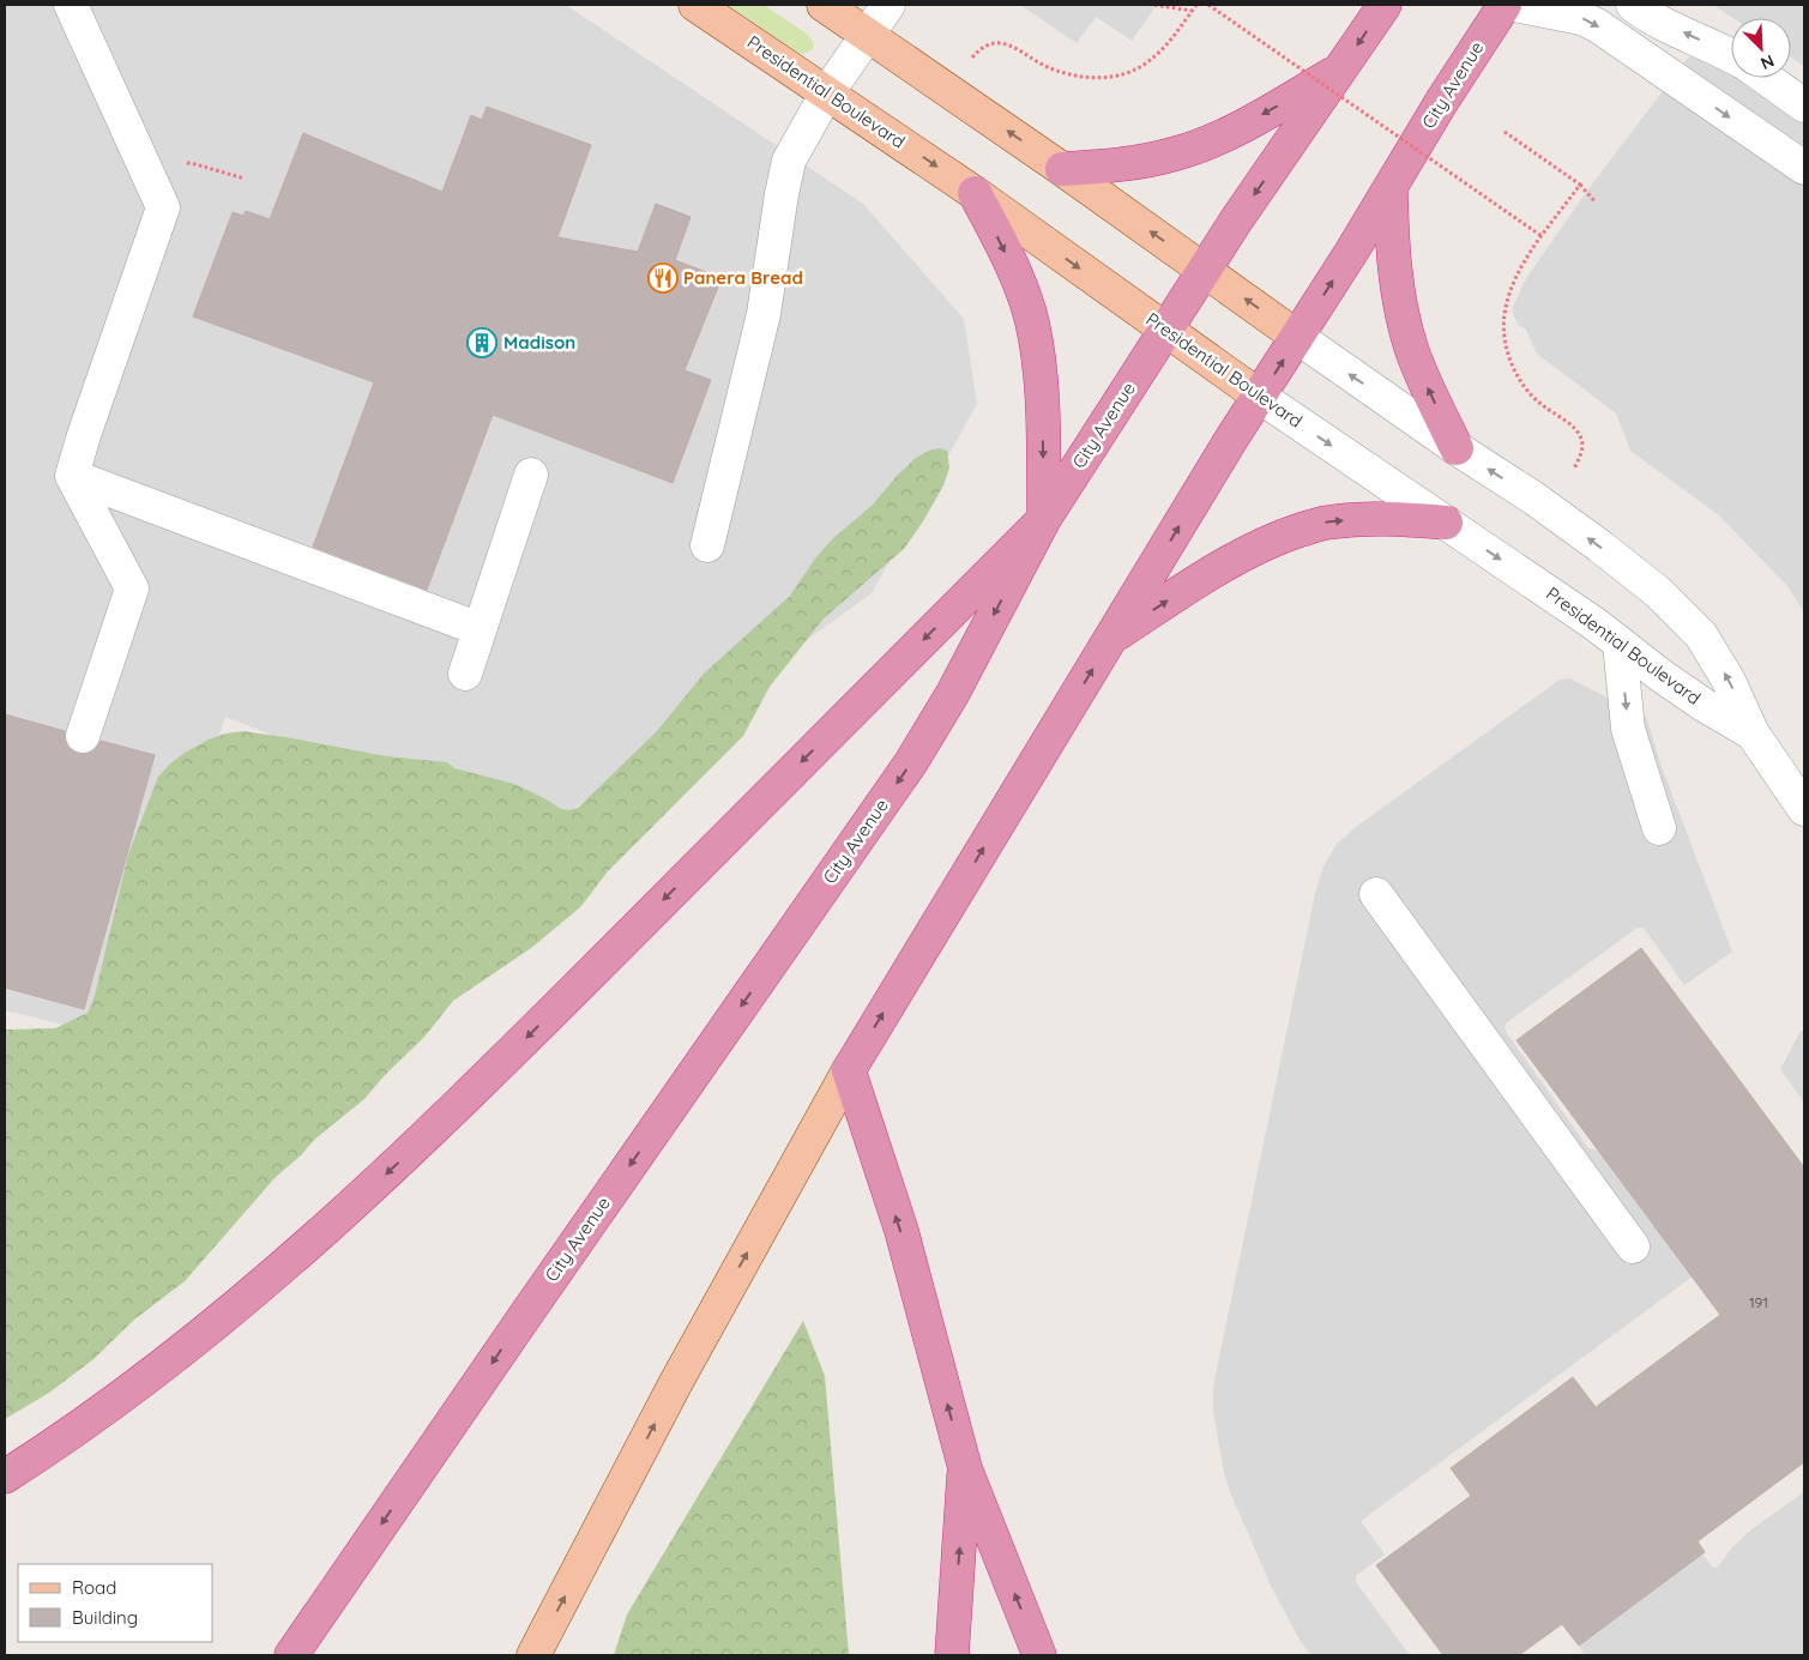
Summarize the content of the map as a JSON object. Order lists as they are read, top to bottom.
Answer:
{
  "streets": {
    "highway": ["City Avenue"],
    "main road": ["Presidential Boulevard"]
  },
  "crossings": [
    ["City Avenue", "Presidential Boulevard"]
  ],
  "places": {
    "restaurant": ["Panera Bread"],
    "building": ["Madison"]
  },
  "house_numbers": ["191"],
  "legend": ["Road", "Building"],
  "north": "bottom right"
}
